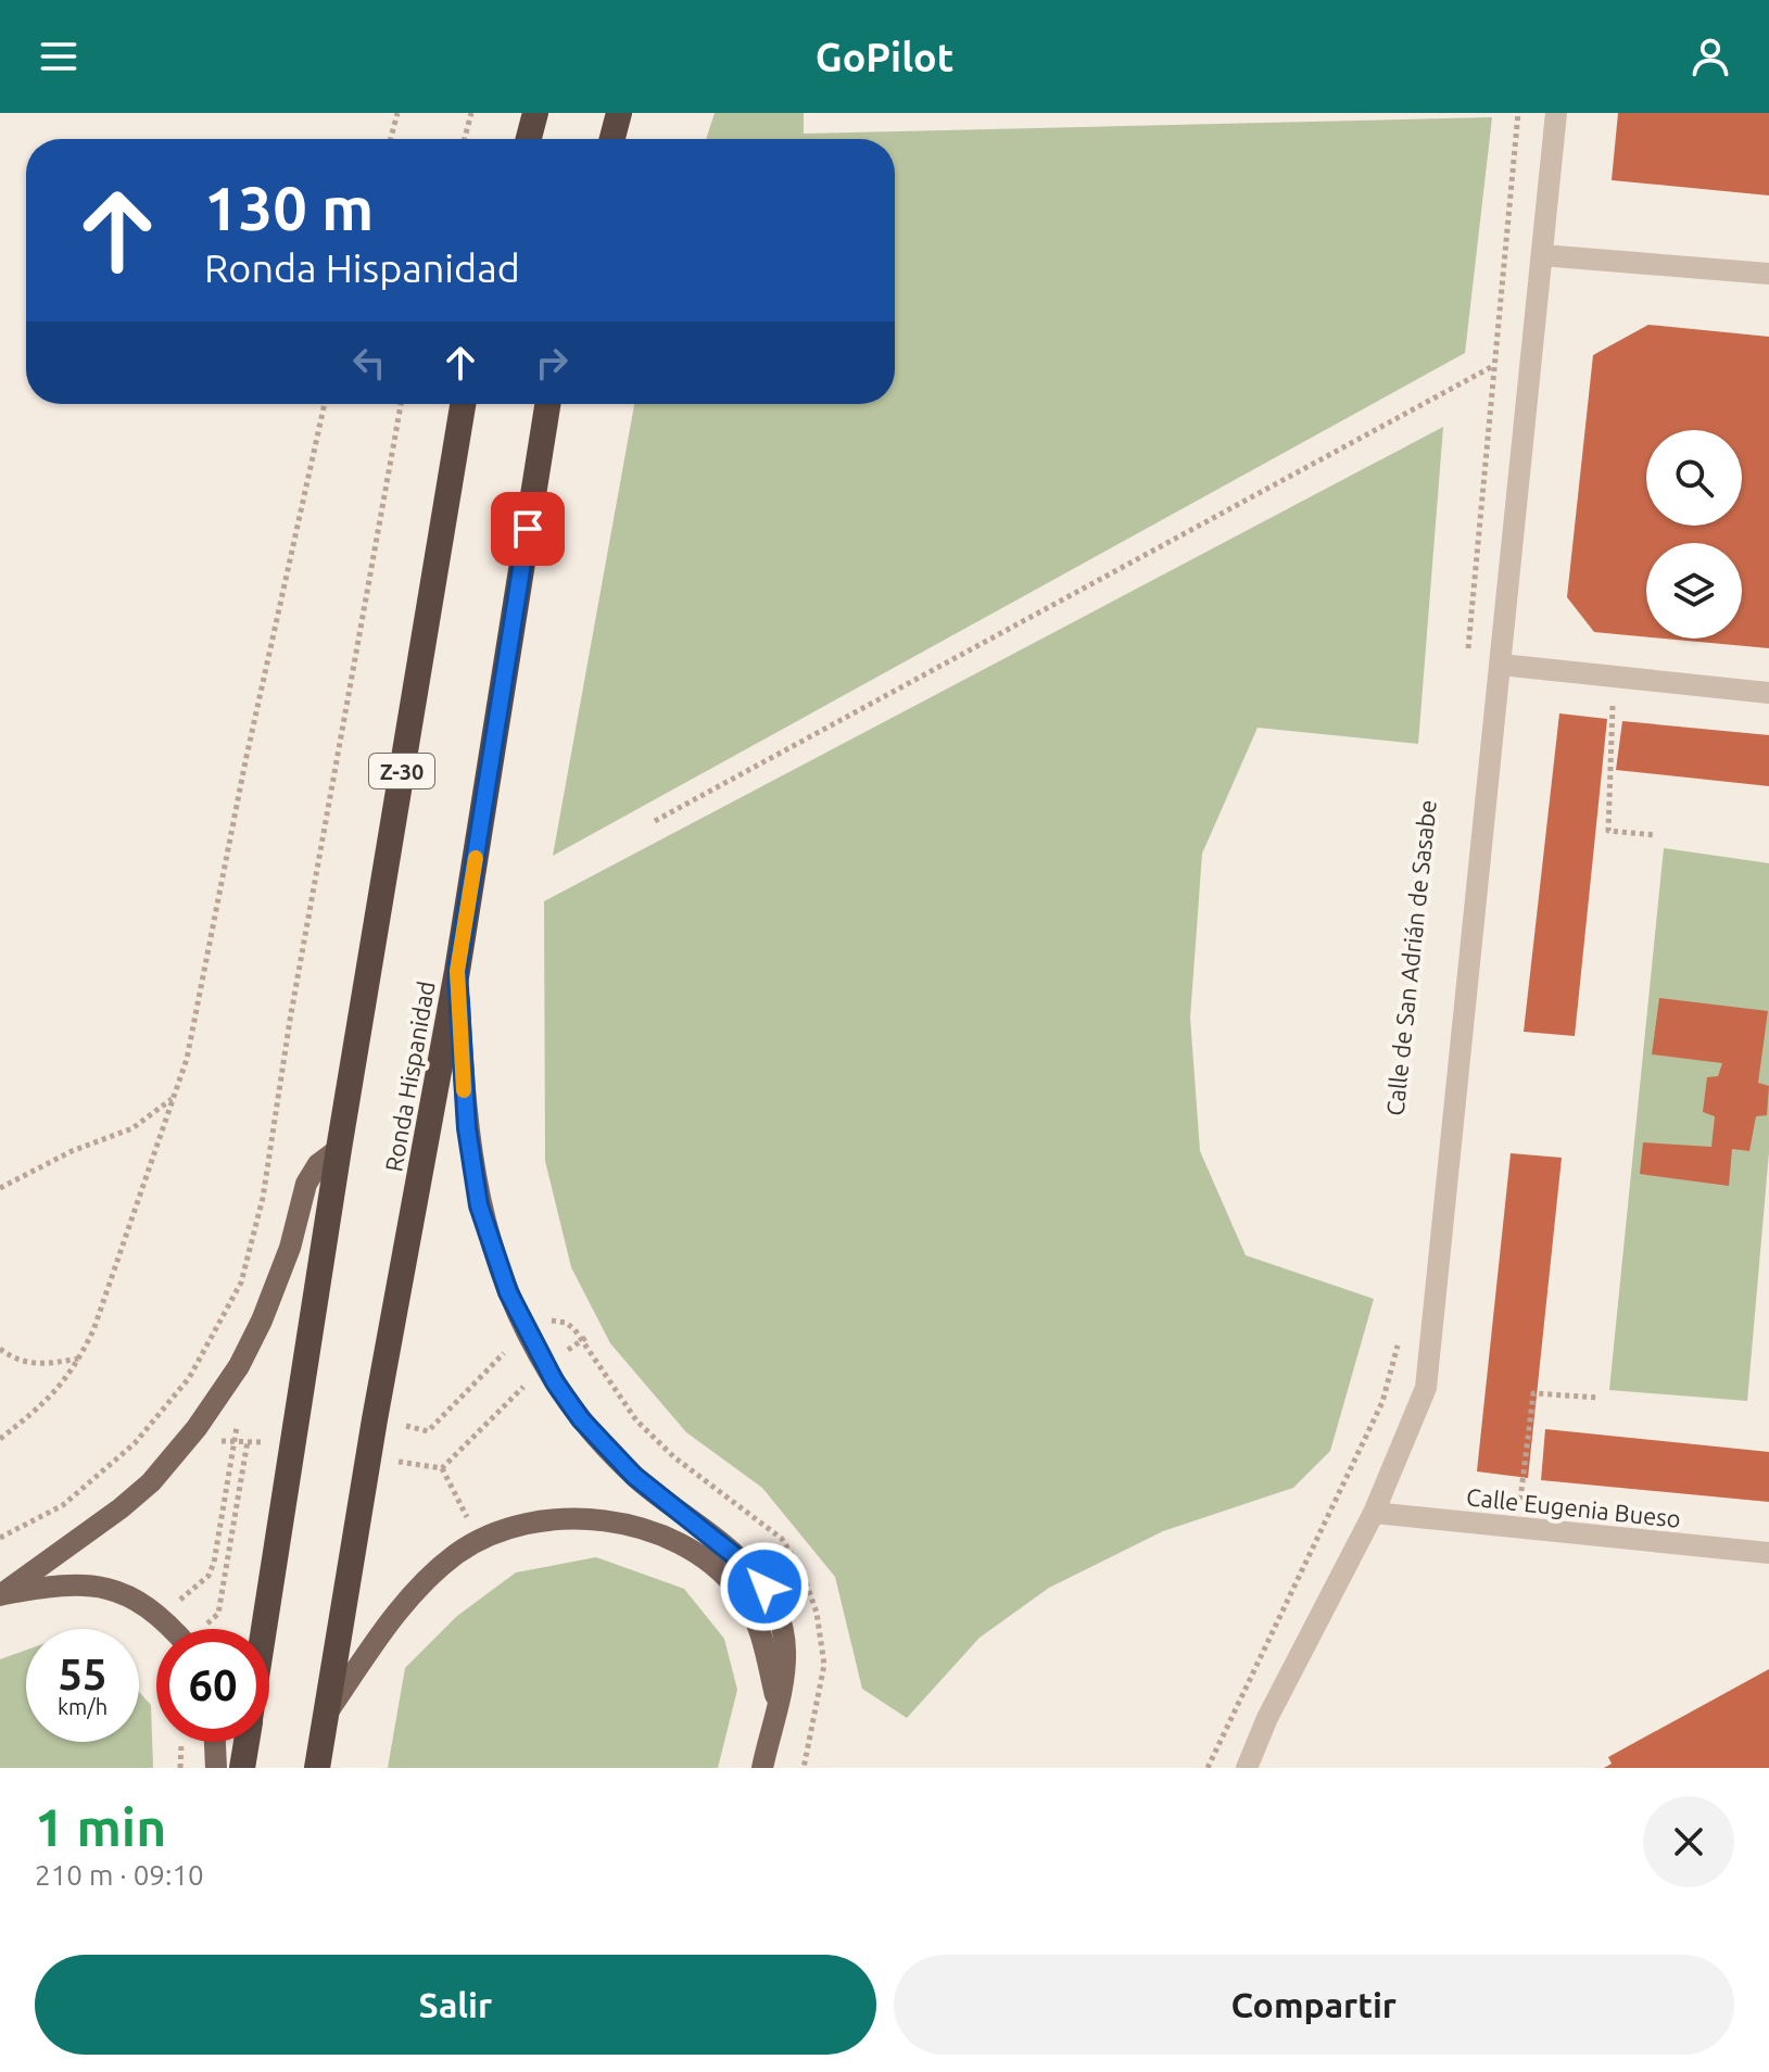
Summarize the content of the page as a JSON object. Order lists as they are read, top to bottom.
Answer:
{
  "streets": {
    "highway": ["Z-30", "Ronda Hispanidad"],
    "street": ["Calle Eugenia Bueso"]
  },
  "page": {
    "header": "GoPilot",
    "turn": ["130 m", "Ronda Hispanidad"],
    "speed": "55 km/h",
    "limit": "60",
    "heading": ["1 min", "210 m · 09:10"],
    "buttons": ["Salir", "Compartir"]
  }
}
